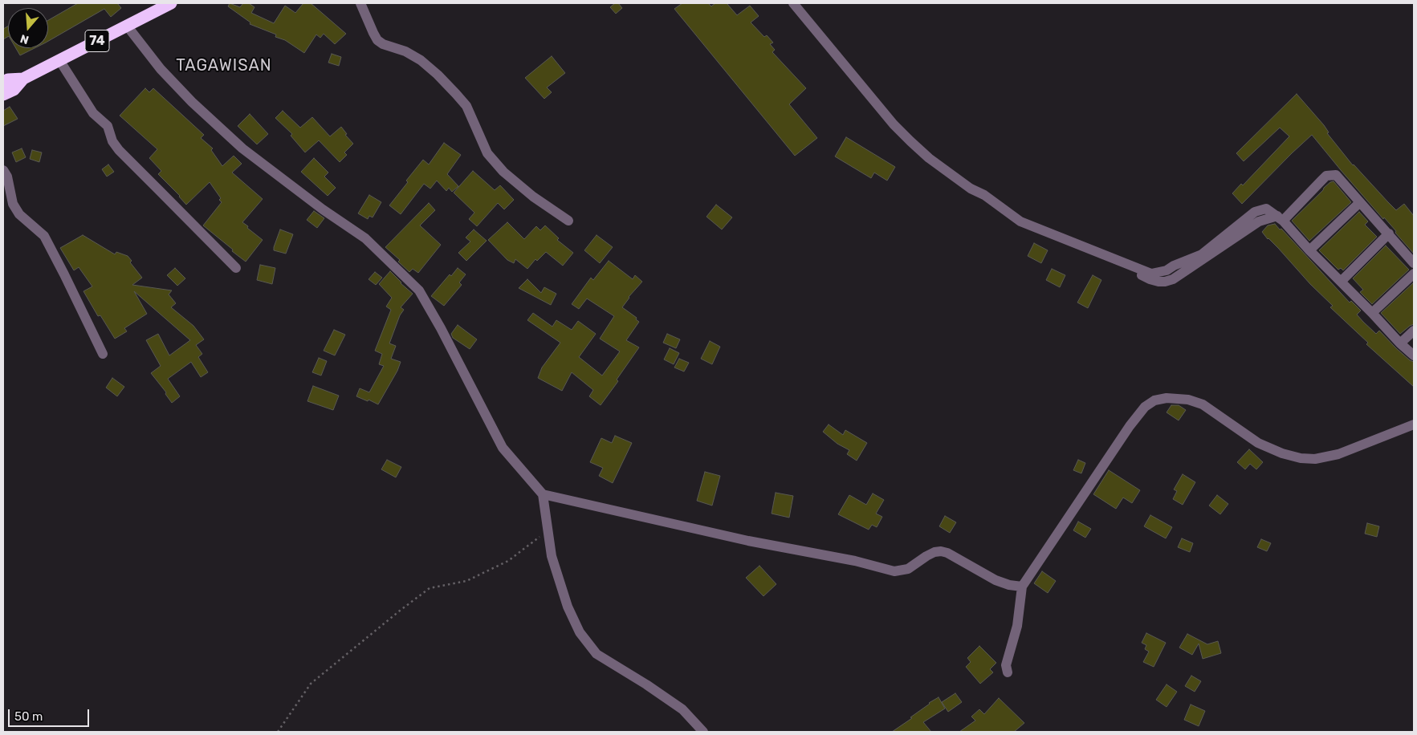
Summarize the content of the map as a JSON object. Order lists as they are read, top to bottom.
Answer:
{
  "streets": {
    "highway": ["74"]
  },
  "districts": ["TAGAWISAN"],
  "scale_bar": "50 m",
  "north": "bottom"
}
